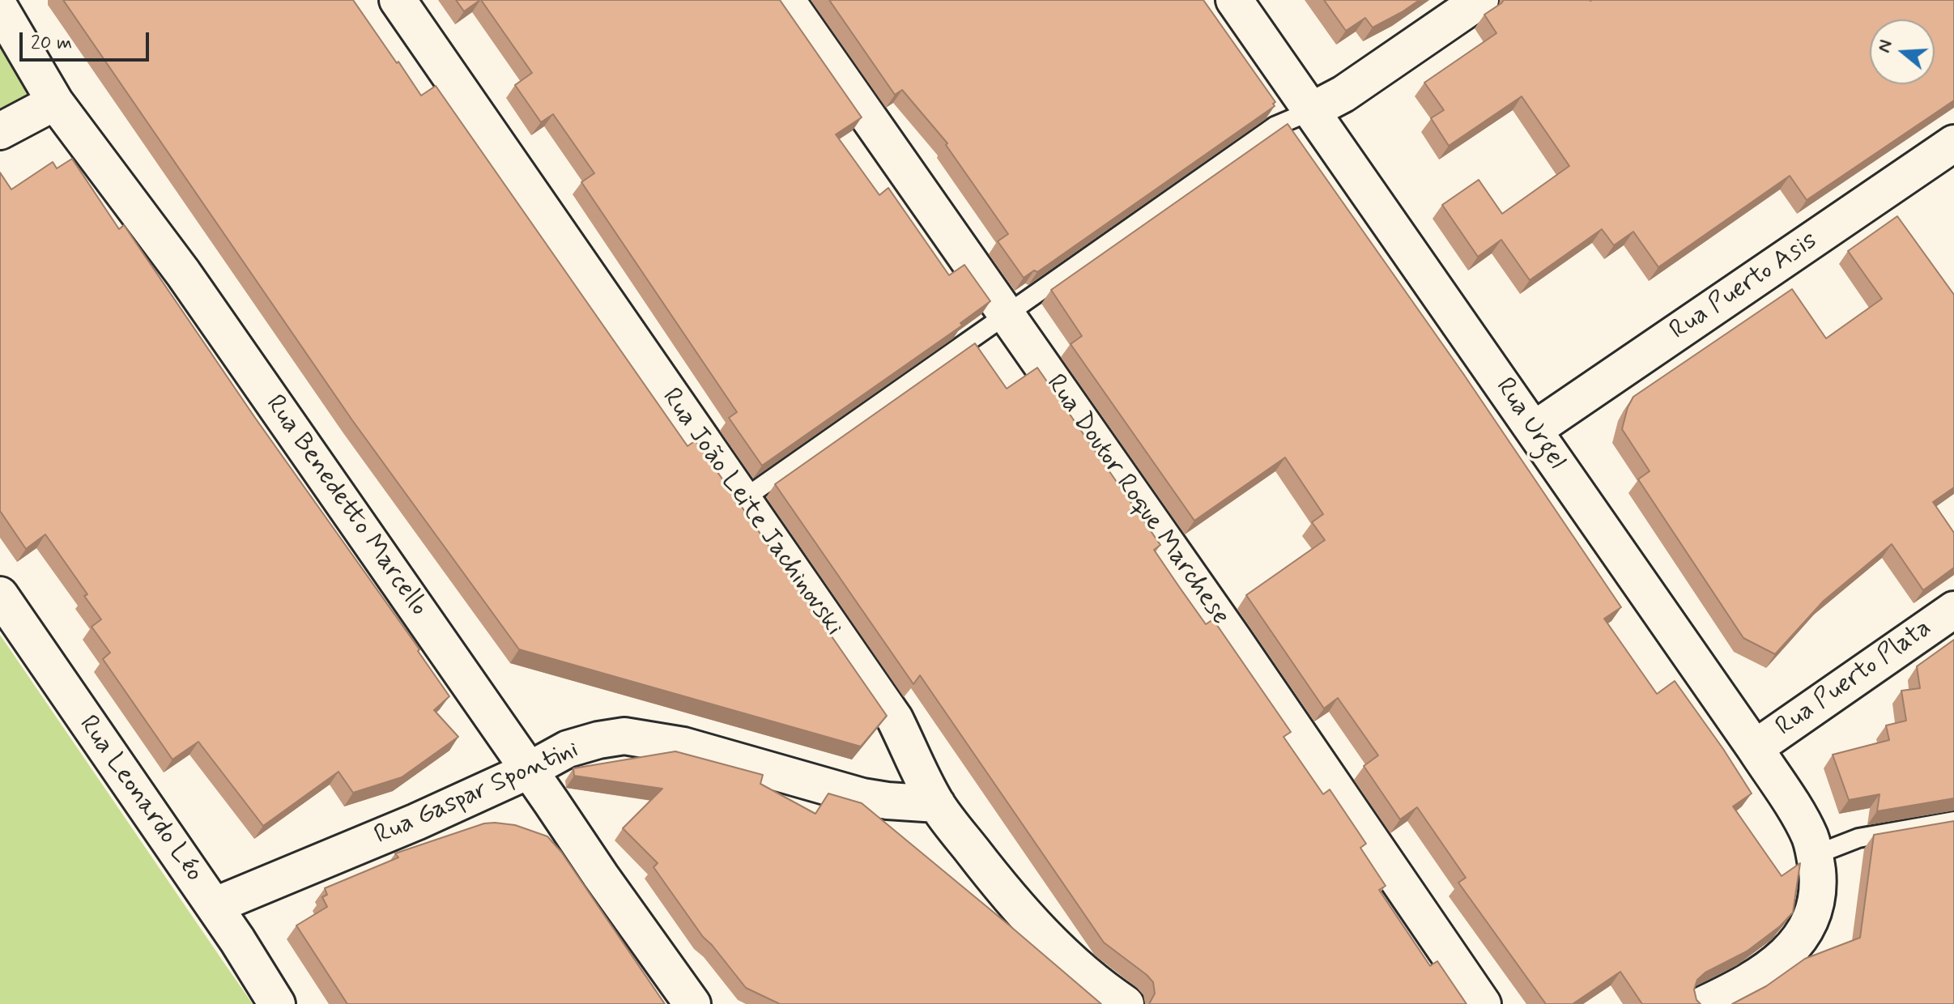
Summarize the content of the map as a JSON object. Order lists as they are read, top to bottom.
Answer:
{
  "streets": {
    "street": [
      "Rua Puerto Asis",
      "Rua Urgel",
      "Rua Doutor Roque Marchese",
      "Rua Benedetto Marcello",
      "Rua João Leite Jachinovski",
      "Rua Puerto Plata",
      "Rua Gaspar Spontini",
      "Rua Leonardo Léo"
    ]
  },
  "crossings": [
    ["Rua Puerto Asis", "Rua Urgel"],
    ["Rua Urgel", "Rua Puerto Plata"],
    ["Rua Benedetto Marcello", "Rua Gaspar Spontini"],
    ["Rua João Leite Jachinovski", "Rua Gaspar Spontini"],
    ["Rua Gaspar Spontini", "Rua Leonardo Léo"]
  ],
  "scale_bar": "20 m",
  "north": "left"
}
